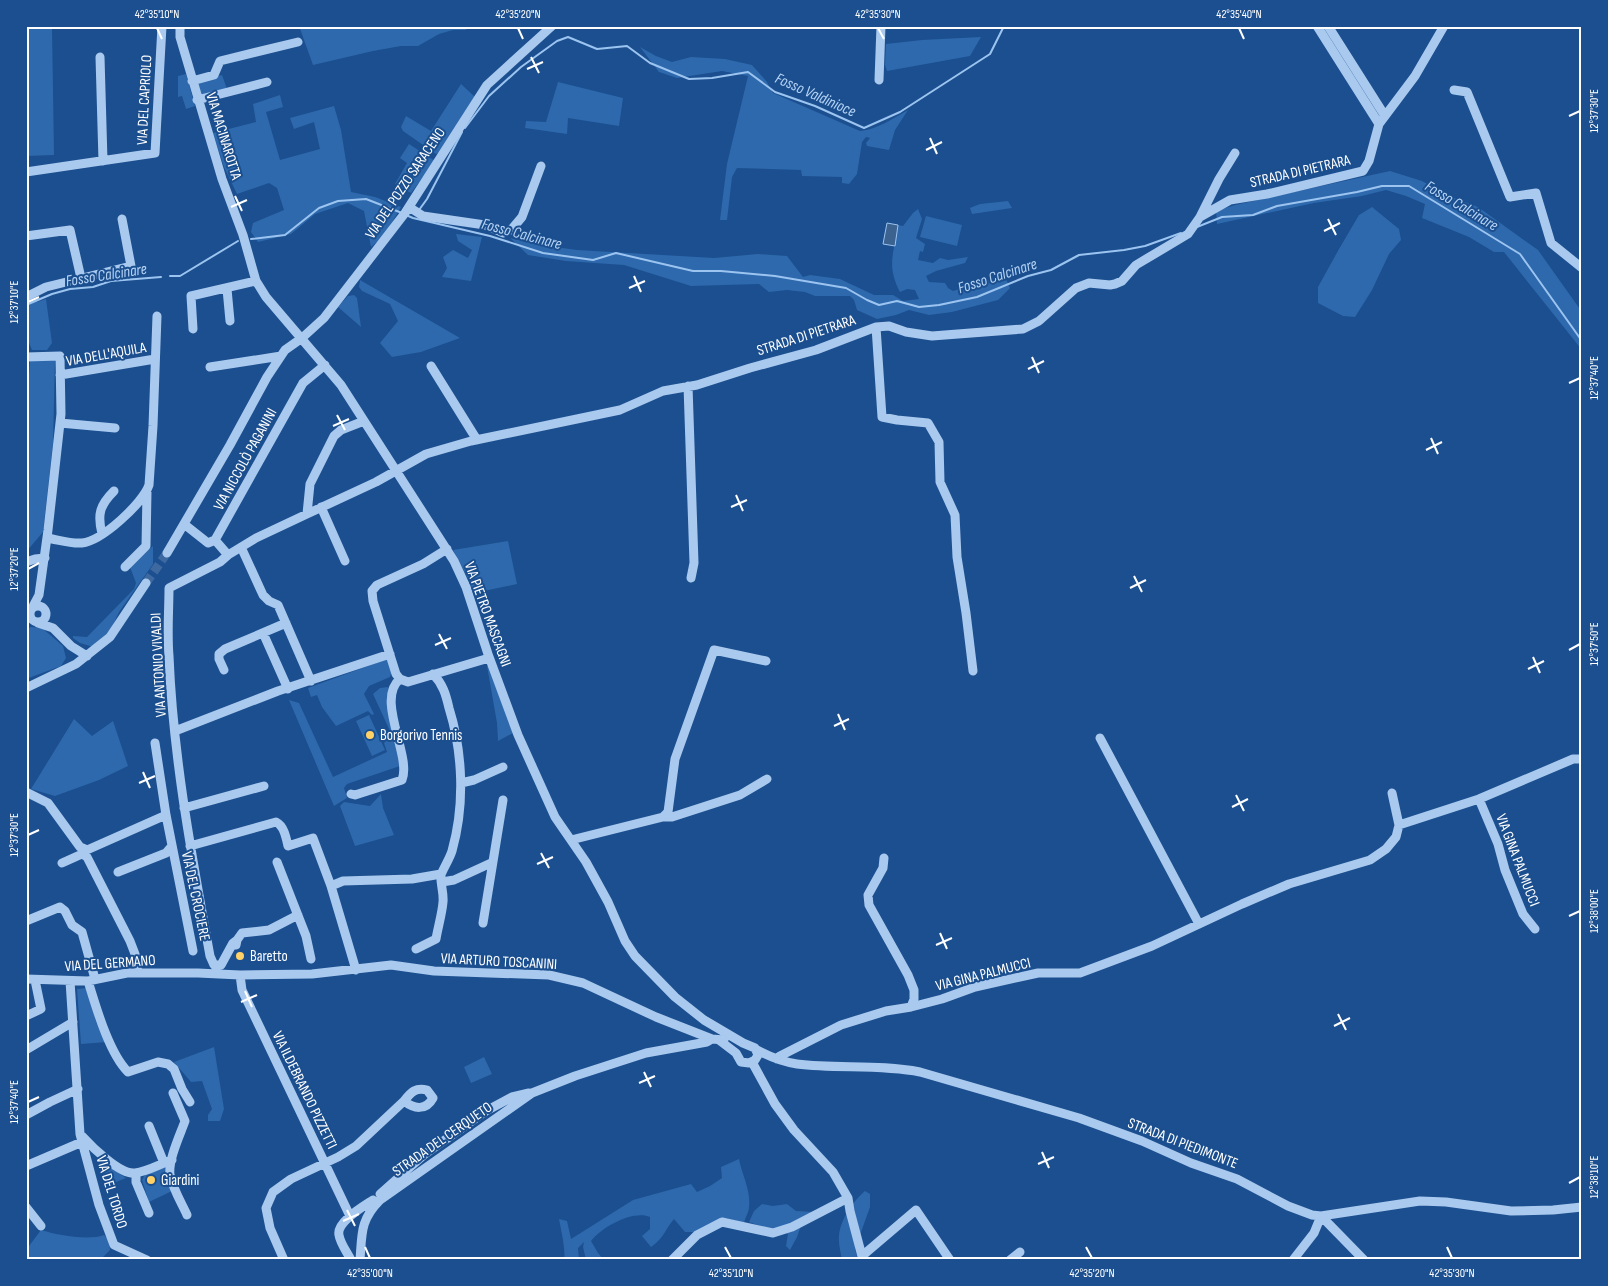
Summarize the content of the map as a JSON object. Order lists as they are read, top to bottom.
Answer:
{
  "streets": {
    "street": [
      "VIA DEL CAPRIOLO",
      "VIA MACINAROTTA",
      "STRADA DI PIETRARA",
      "VIA DEL POZZO SARACENO",
      "VIA DELL'AQUILA",
      "VIA NICCOLÒ PAGANINI",
      "VIA PIETRO MASCAGNI",
      "VIA ANTONIO VIVALDI",
      "VIA GINA PALMUCCI",
      "VIA DEL CROCIERE",
      "VIA ARTURO TOSCANINI",
      "VIA DEL GERMANO",
      "VIA ILDEBRANDO PIZZETTI",
      "STRADA DEL CERQUETO",
      "STRADA DI PIEDIMONTE",
      "VIA DEL TORDO"
    ]
  },
  "crossings": [
    ["VIA MACINAROTTA", "VIA DEL POZZO SARACENO"],
    ["VIA MACINAROTTA", "VIA PIETRO MASCAGNI"],
    ["STRADA DI PIETRARA", "VIA PIETRO MASCAGNI"],
    ["STRADA DI PIETRARA", "VIA ANTONIO VIVALDI"],
    ["VIA DEL POZZO SARACENO", "VIA PIETRO MASCAGNI"],
    ["VIA NICCOLÒ PAGANINI", "VIA PIETRO MASCAGNI"],
    ["VIA PIETRO MASCAGNI", "VIA ANTONIO VIVALDI"],
    ["VIA PIETRO MASCAGNI", "VIA ARTURO TOSCANINI"],
    ["VIA PIETRO MASCAGNI", "STRADA DI PIEDIMONTE"],
    ["VIA GINA PALMUCCI", "STRADA DI PIEDIMONTE"],
    ["VIA ARTURO TOSCANINI", "VIA DEL GERMANO"],
    ["VIA ARTURO TOSCANINI", "VIA ILDEBRANDO PIZZETTI"],
    ["VIA ARTURO TOSCANINI", "STRADA DEL CERQUETO"],
    ["VIA ARTURO TOSCANINI", "STRADA DI PIEDIMONTE"],
    ["VIA DEL GERMANO", "VIA DEL TORDO"],
    ["VIA ILDEBRANDO PIZZETTI", "STRADA DEL CERQUETO"]
  ],
  "water": ["Fosso Valdinioce", "Fosso Calcinare"],
  "places": ["Borgorivo Tennis", "Baretto", "Giardini"],
  "coordinates": [
    "42°35'10\"N",
    "42°35'20\"N",
    "42°35'30\"N",
    "42°35'40\"N",
    "12°37'30\"E",
    "12°37'10\"E",
    "12°37'40\"E",
    "12°37'20\"E",
    "12°37'50\"E",
    "12°38'00\"E",
    "12°38'10\"E",
    "42°35'00\"N"
  ]
}
